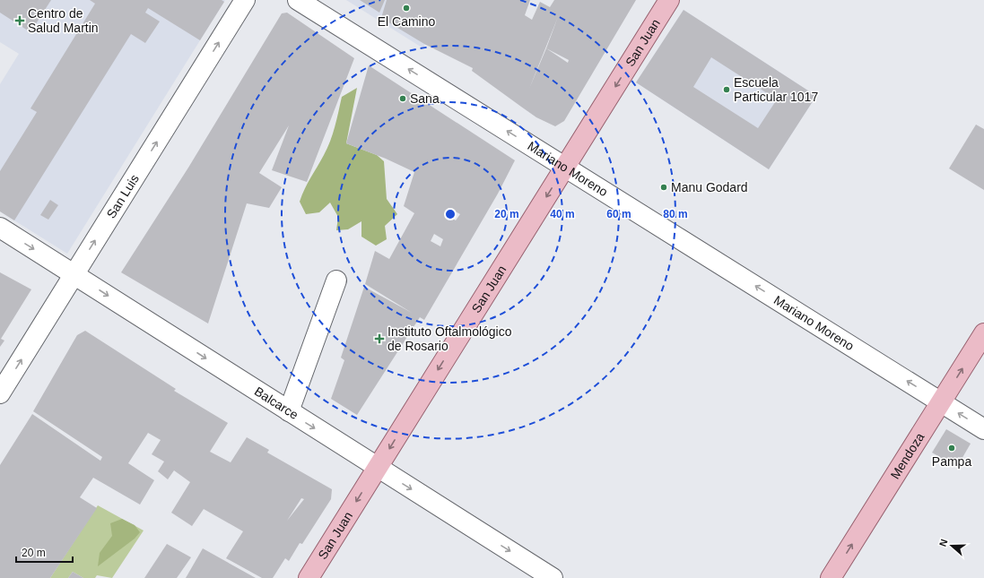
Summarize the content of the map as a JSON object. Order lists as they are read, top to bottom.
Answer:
{
  "streets": {
    "main road": ["San Juan", "Mendoza"],
    "street": ["Mariano Moreno", "San Luis", "Balcarce"]
  },
  "crossings": [
    ["San Juan", "Mariano Moreno"],
    ["San Juan", "Balcarce"],
    ["Mariano Moreno", "Mendoza"],
    ["San Luis", "Balcarce"]
  ],
  "one_way": [
    "San Juan",
    "Mariano Moreno",
    "San Luis",
    "Balcarce",
    "Mendoza"
  ],
  "places": {
    "other": [
      "El Camino",
      "Escuela Particular 1017",
      "Sana",
      "Manu Godard",
      "Pampa"
    ],
    "health": ["Centro de Salud Martin", "Instituto Oftalmológico de Rosario"]
  },
  "scale_bar": "20 m",
  "north": "left",
  "rings": [
    "20 m",
    "40 m",
    "60 m",
    "80 m"
  ]
}
